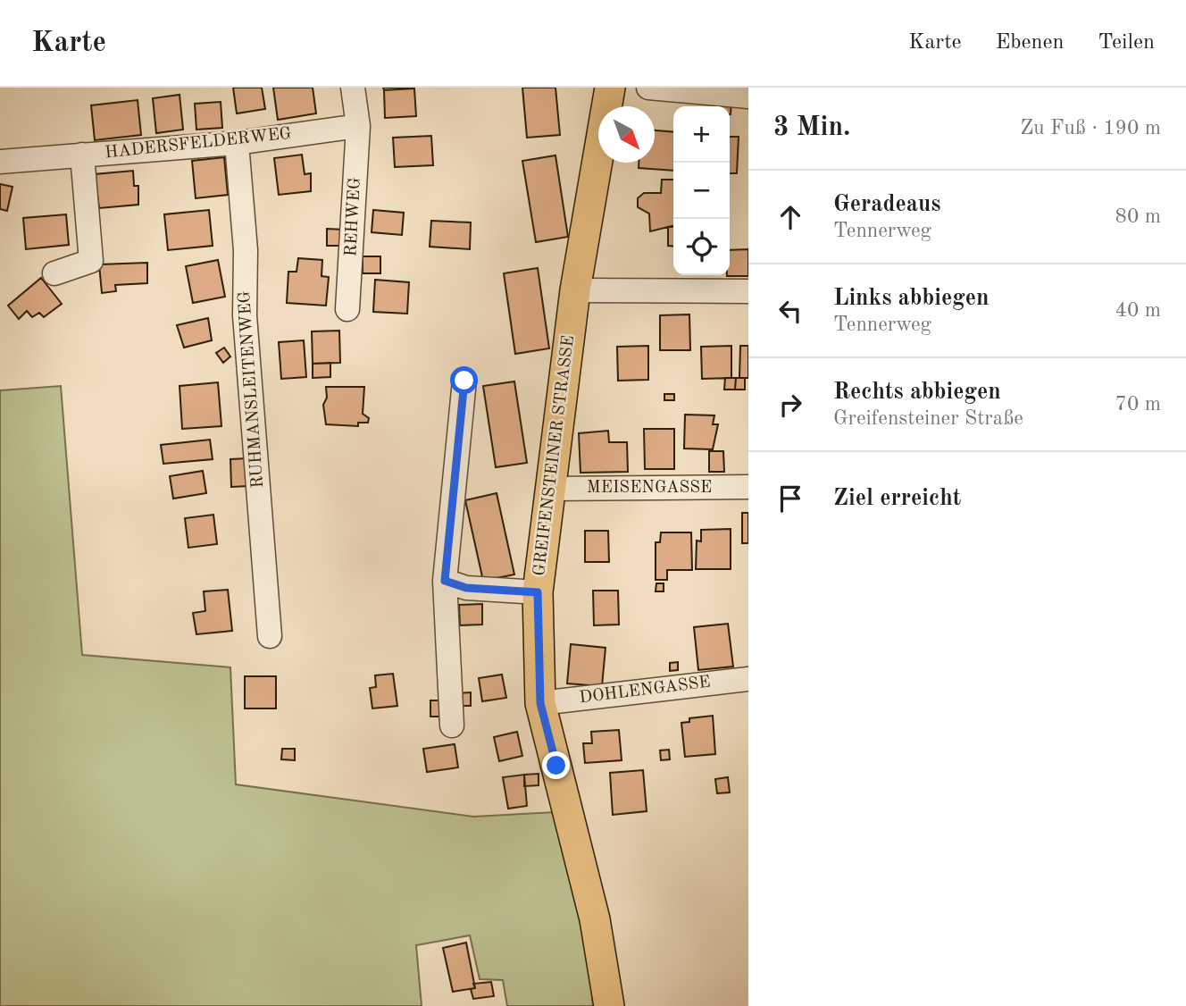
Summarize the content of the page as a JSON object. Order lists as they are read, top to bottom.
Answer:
{
  "streets": {
    "main road": ["GREIFENSTEINER STRASSE"],
    "street": [
      "HADERSFELDERWEG",
      "REHWEG",
      "RUHMANSLEITENWEG",
      "MEISENGASSE",
      "DOHLENGASSE"
    ]
  },
  "crossings": [
    ["HADERSFELDERWEG", "REHWEG"],
    ["HADERSFELDERWEG", "RUHMANSLEITENWEG"],
    ["GREIFENSTEINER STRASSE", "MEISENGASSE"],
    ["GREIFENSTEINER STRASSE", "DOHLENGASSE"]
  ],
  "north": "bottom right",
  "page": {
    "header": "Karte",
    "nav": ["Karte", "Ebenen", "Teilen"],
    "heading": ["3 Min.", "Zu Fuß · 190 m"],
    "map_buttons": ["+", "−"],
    "list": [
      ["Geradeaus", "Tennerweg", "80 m"],
      ["Links abbiegen", "Tennerweg", "40 m"],
      ["Rechts abbiegen", "Greifensteiner Straße", "70 m"],
      "Ziel erreicht"
    ]
  }
}
